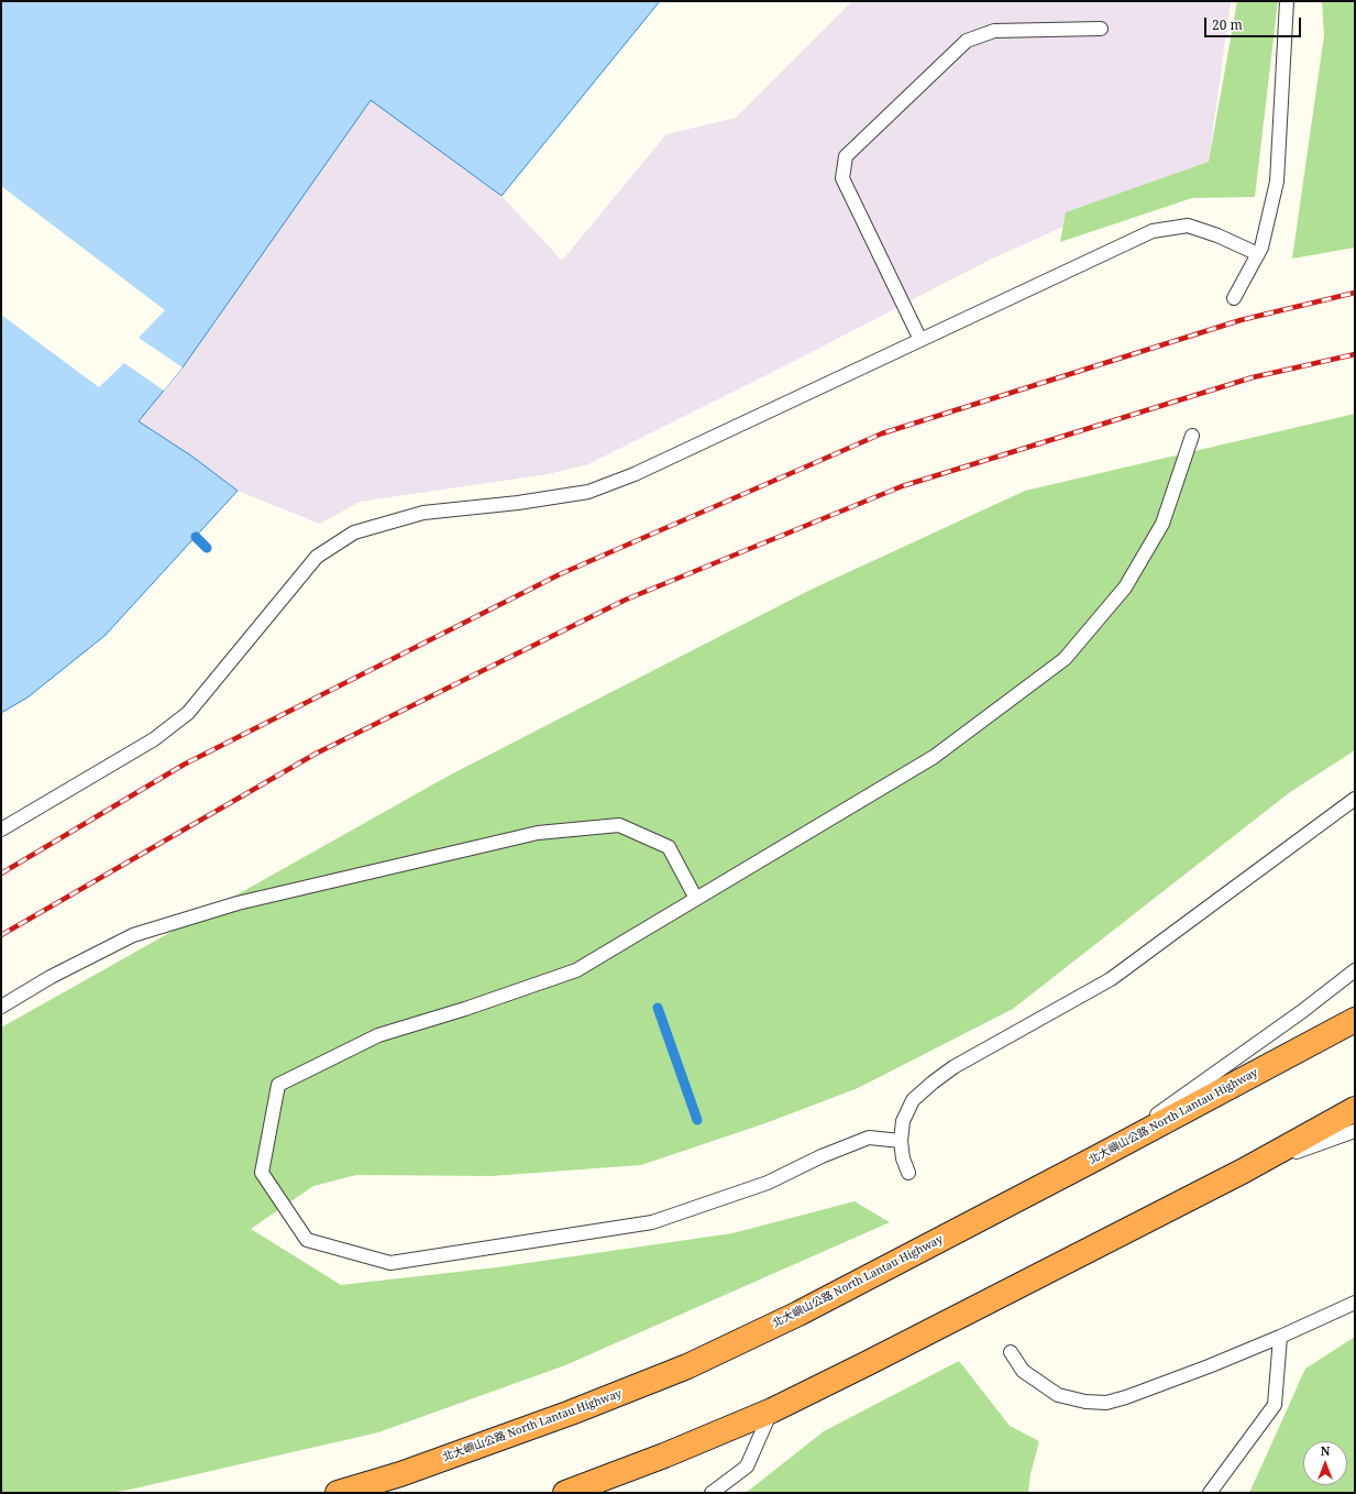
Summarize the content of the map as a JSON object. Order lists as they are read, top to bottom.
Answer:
{
  "streets": {
    "highway": ["北大嶼山公路 North Lantau Highway"]
  },
  "scale_bar": "20 m",
  "north": "top"
}
